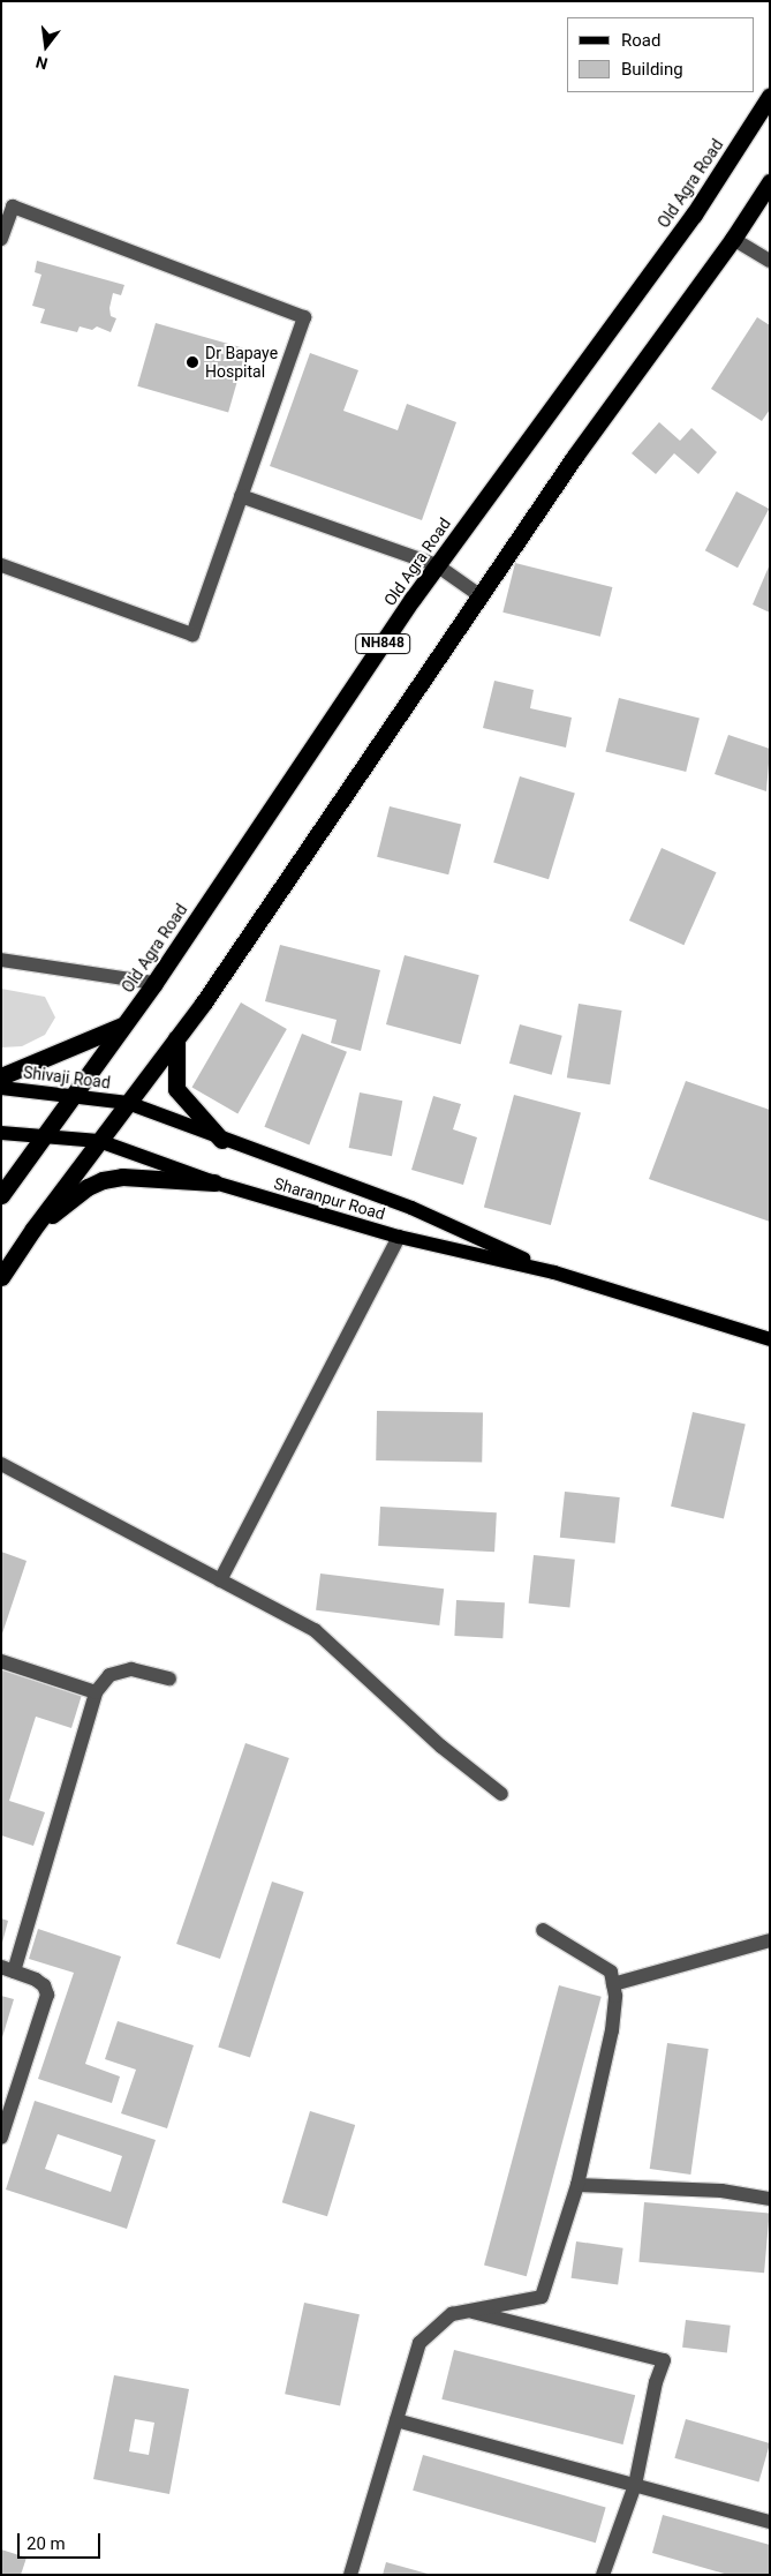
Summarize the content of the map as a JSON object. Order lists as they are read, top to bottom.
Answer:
{
  "streets": {
    "highway": ["Old Agra Road", "NH848"],
    "main road": ["Shivaji Road", "Sharanpur Road"]
  },
  "crossings": [
    ["Old Agra Road", "Shivaji Road"],
    ["NH848", "Shivaji Road"],
    ["NH848", "Sharanpur Road"],
    ["Shivaji Road", "Sharanpur Road"]
  ],
  "places": ["Dr Bapaye Hospital"],
  "legend": ["Road", "Building"],
  "scale_bar": "20 m",
  "north": "bottom"
}
